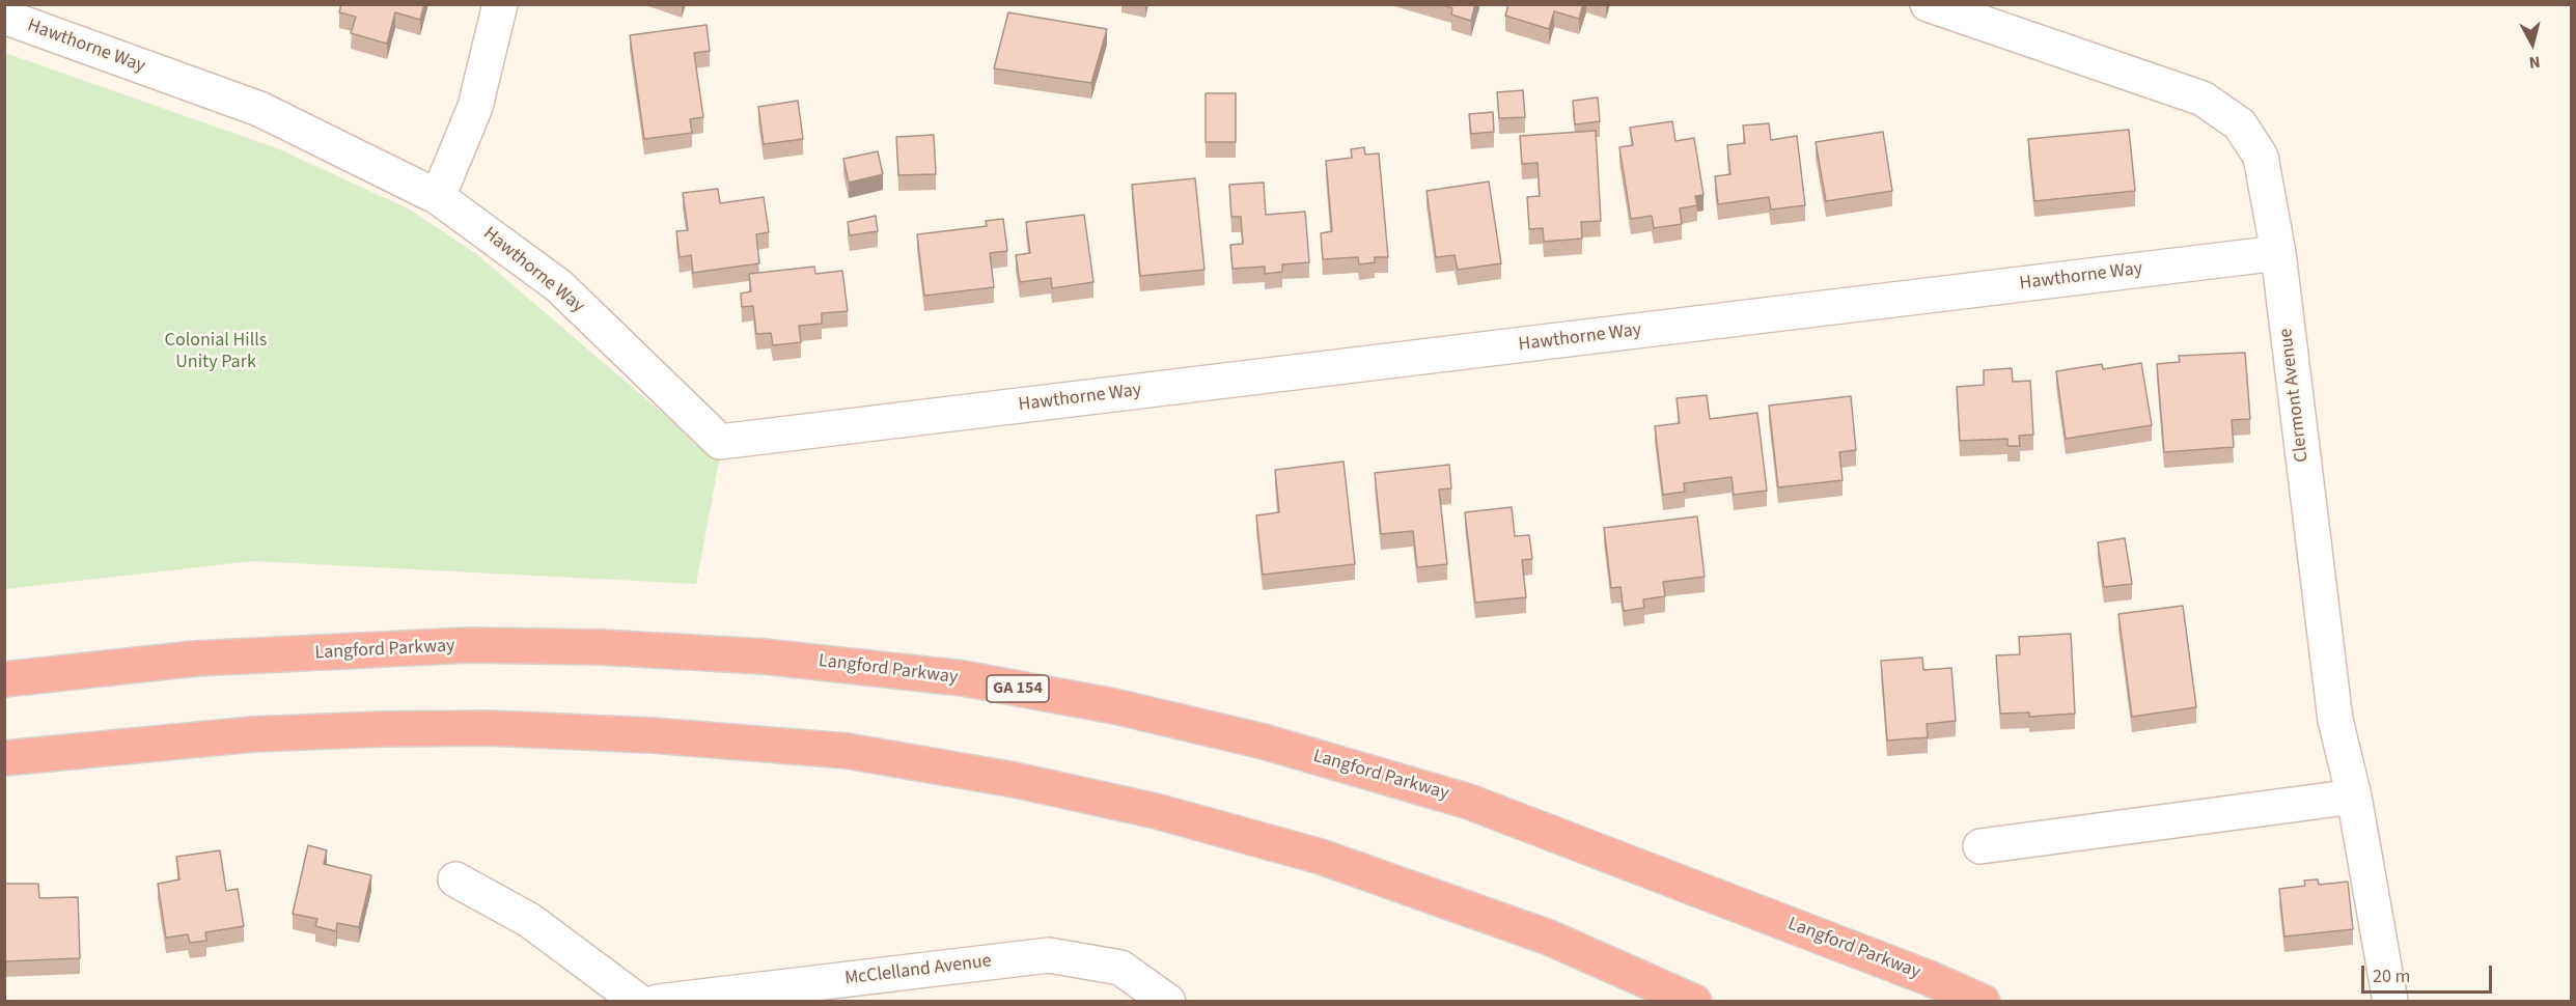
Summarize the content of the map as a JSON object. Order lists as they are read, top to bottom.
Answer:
{
  "streets": {
    "highway": ["Langford Parkway", "GA 154"],
    "street": ["Hawthorne Way", "Clermont Avenue", "McClelland Avenue"]
  },
  "crossings": [
    ["Hawthorne Way", "Clermont Avenue"]
  ],
  "parks": ["Colonial Hills Unity Park"],
  "scale_bar": "20 m",
  "north": "bottom"
}
